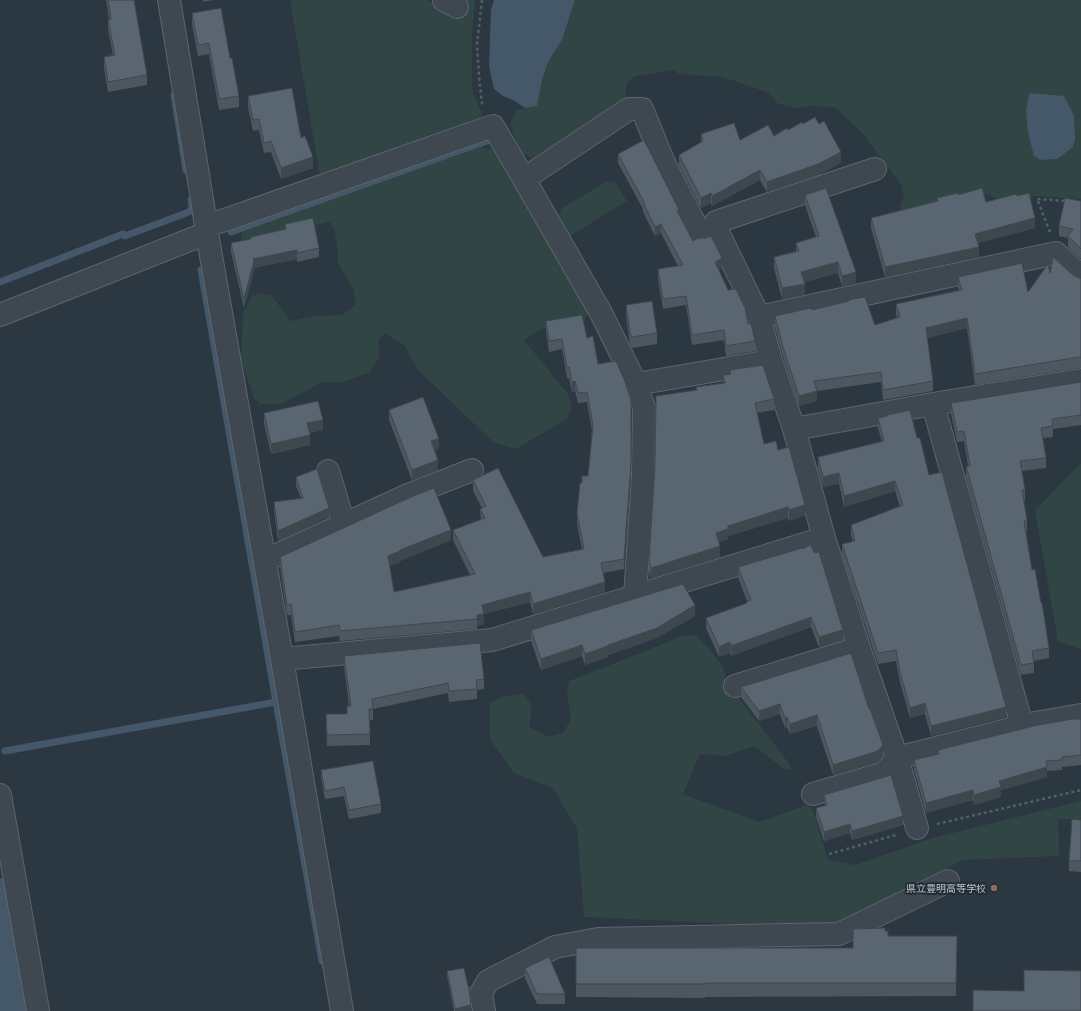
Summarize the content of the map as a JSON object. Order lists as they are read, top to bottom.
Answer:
{
  "places": ["県立豊明高等学校"]
}
